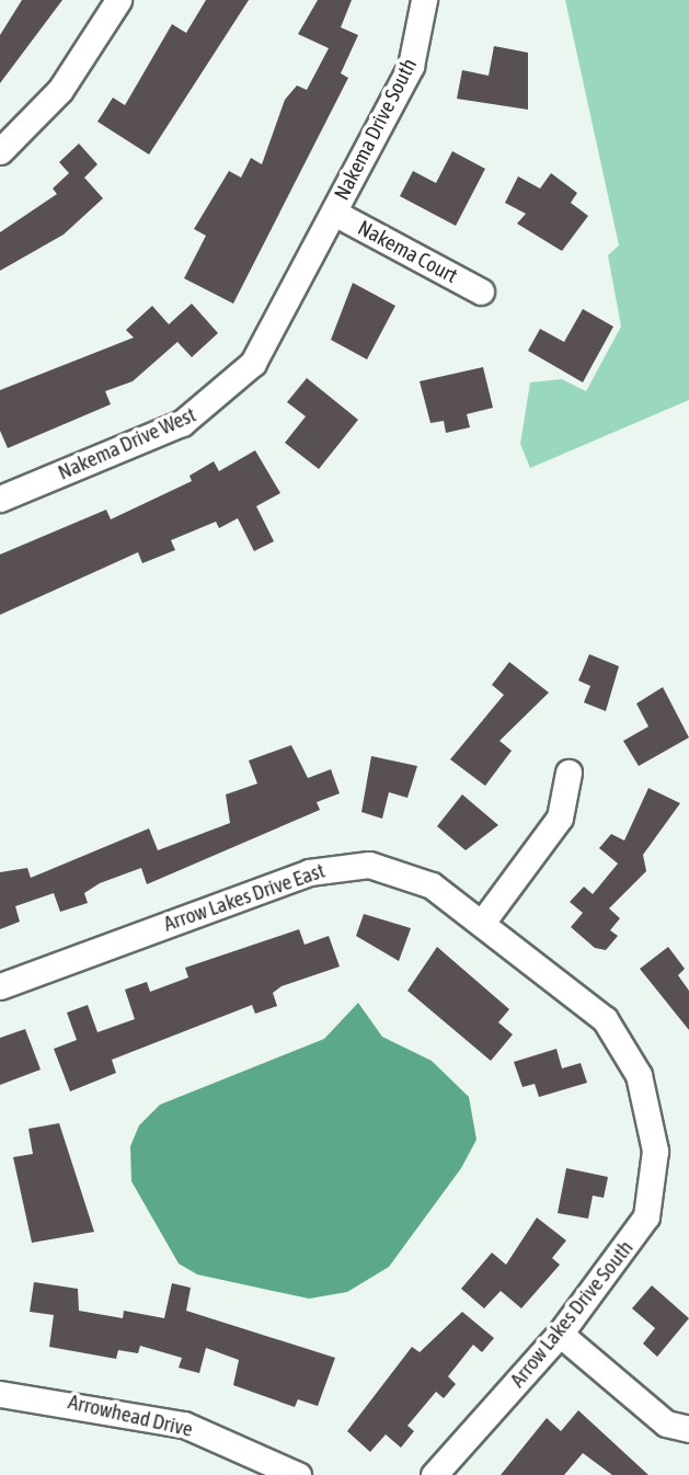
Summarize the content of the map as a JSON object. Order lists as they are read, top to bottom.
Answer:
{
  "streets": {
    "street": [
      "Nakema Drive South",
      "Nakema Court",
      "Nakema Drive West",
      "Arrow Lakes Drive East",
      "Arrow Lakes Drive South",
      "Arrowhead Drive"
    ]
  },
  "crossings": [
    ["Nakema Drive South", "Nakema Court"],
    ["Nakema Drive South", "Nakema Drive West"],
    ["Nakema Court", "Nakema Drive West"],
    ["Arrow Lakes Drive East", "Arrow Lakes Drive South"]
  ]
}
